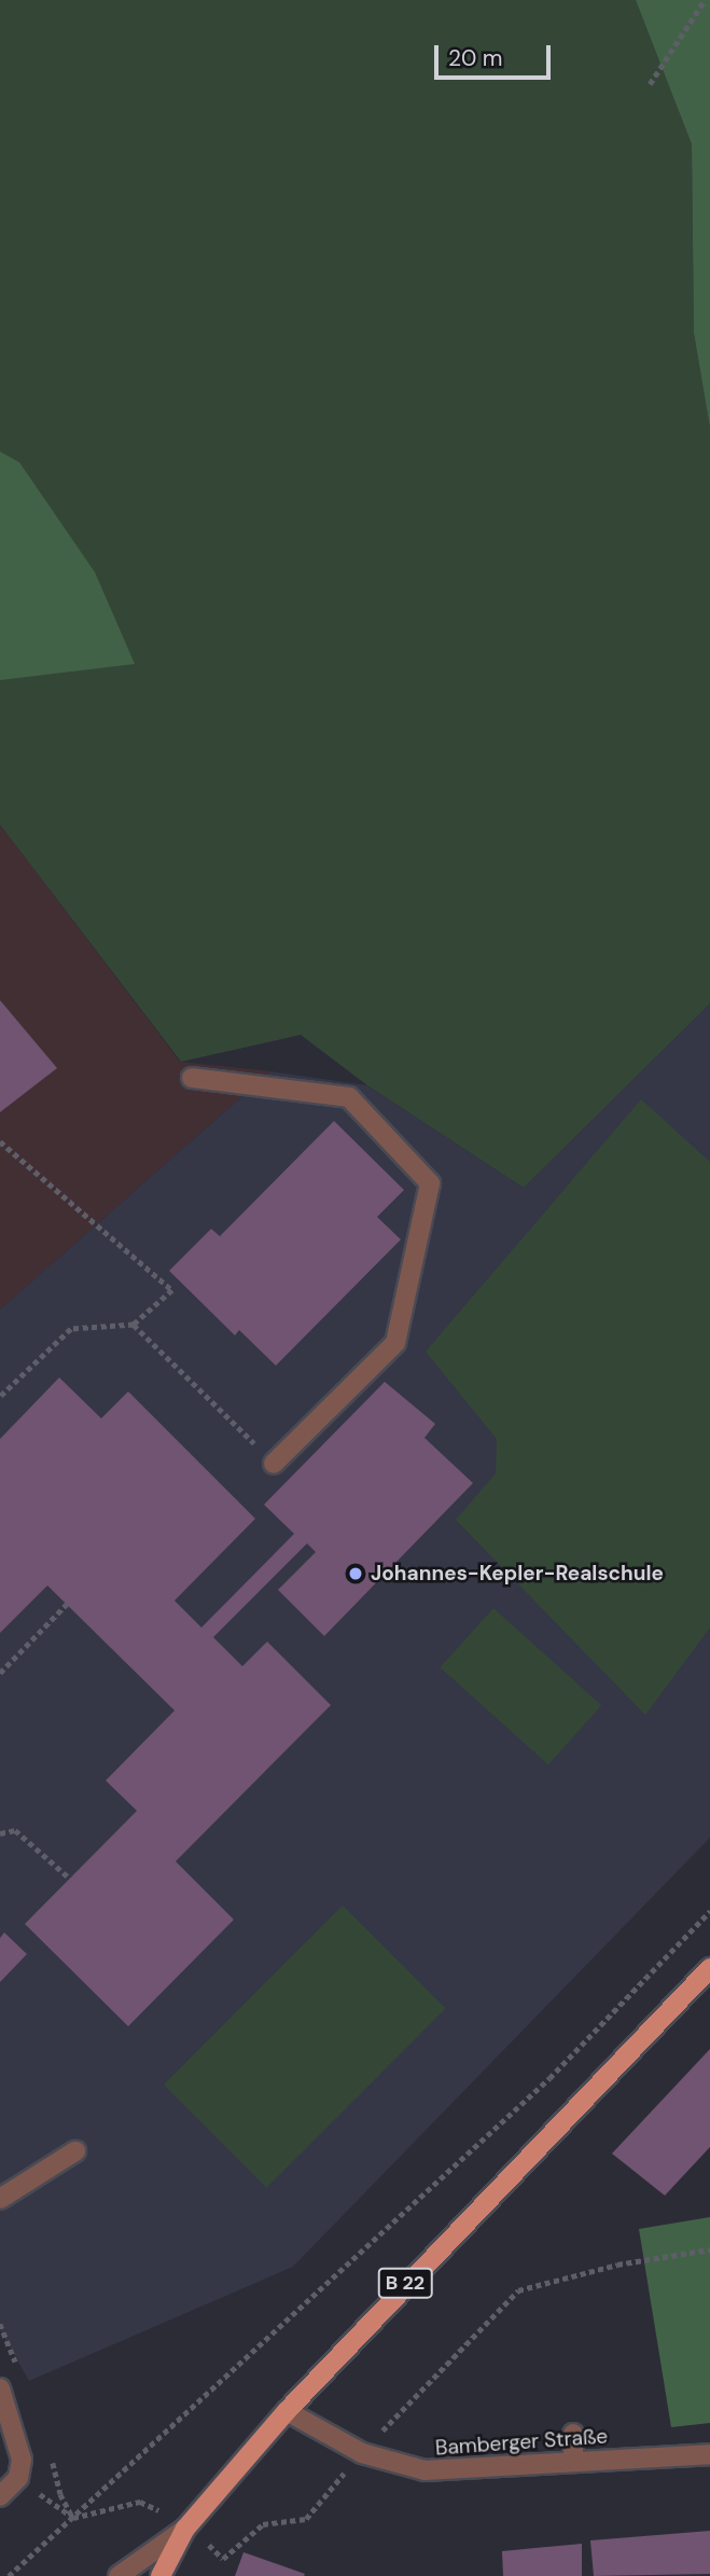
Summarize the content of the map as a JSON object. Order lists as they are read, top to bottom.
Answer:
{
  "streets": {
    "main road": ["B 22"],
    "street": ["Bamberger Straße"]
  },
  "crossings": [
    ["B 22", "Bamberger Straße"]
  ],
  "places": ["Johannes-Kepler-Realschule"],
  "scale_bar": "20 m"
}
